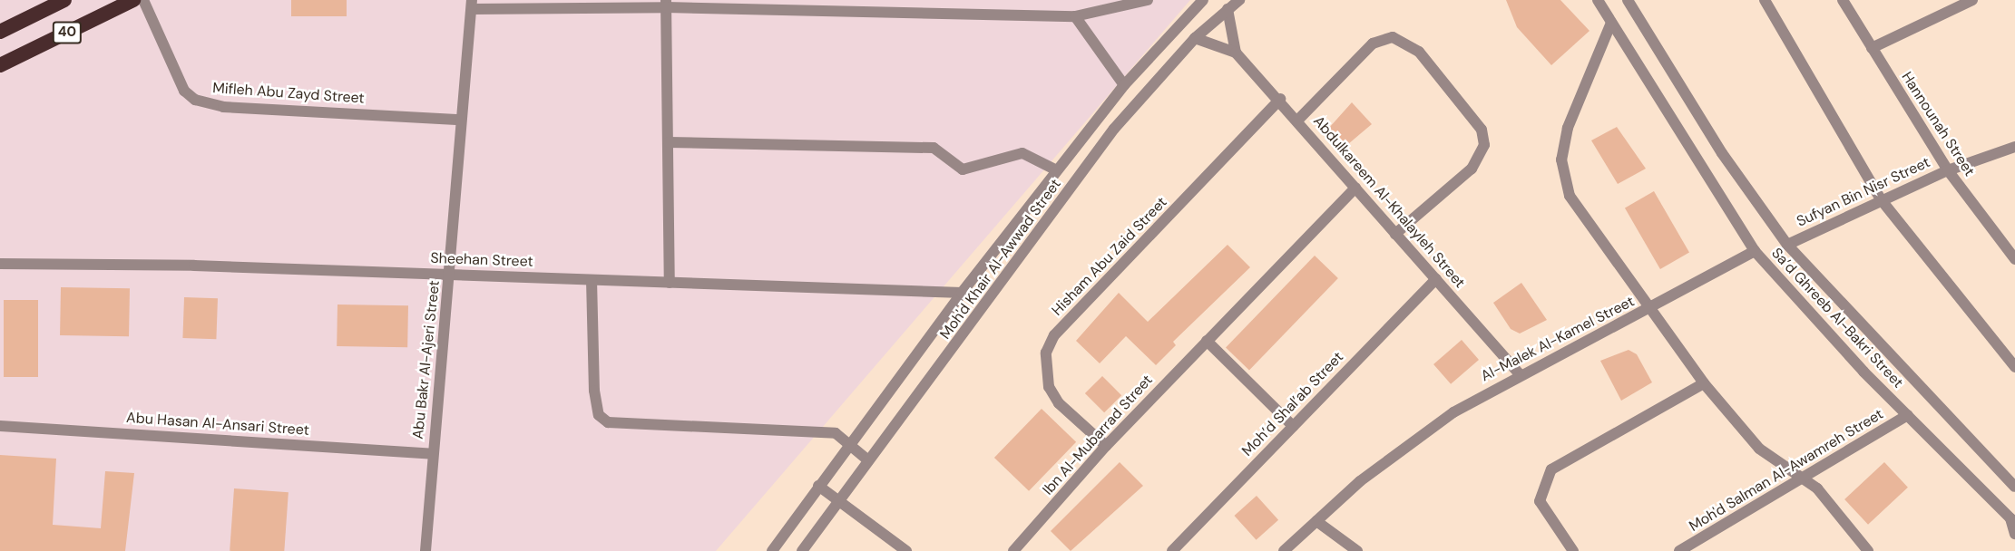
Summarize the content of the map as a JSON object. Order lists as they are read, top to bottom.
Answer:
{
  "streets": {
    "highway": ["40"],
    "street": [
      "Mifleh Abu Zayd Street",
      "Hannounah Street",
      "Sufyan Bin Nisr Street",
      "Abdulkareem Al-Khalayleh Street",
      "Hisham Abu Zaid Street",
      "Moh'd Khair Al-Awwad Street",
      "Sheehan Street",
      "Sa’d Ghreeb Al-Bakri Street",
      "Al-Malek Al-Kamel Street",
      "Abu Bakr Al-Ajeri Street",
      "Moh’d Shal’ab Street",
      "Abu Hasan Al-Ansari Street",
      "Ibn Al-Mubarrad Street",
      "Moh'd Salman Al-Awamreh Street"
    ]
  },
  "crossings": [
    ["Mifleh Abu Zayd Street", "Abu Bakr Al-Ajeri Street"],
    ["Hannounah Street", "Sufyan Bin Nisr Street"],
    ["Sufyan Bin Nisr Street", "Sa’d Ghreeb Al-Bakri Street"],
    ["Abdulkareem Al-Khalayleh Street", "Hisham Abu Zaid Street"],
    ["Abdulkareem Al-Khalayleh Street", "Moh'd Khair Al-Awwad Street"],
    ["Abdulkareem Al-Khalayleh Street", "Al-Malek Al-Kamel Street"],
    ["Abdulkareem Al-Khalayleh Street", "Moh’d Shal’ab Street"],
    ["Abdulkareem Al-Khalayleh Street", "Ibn Al-Mubarrad Street"],
    ["Hisham Abu Zaid Street", "Ibn Al-Mubarrad Street"],
    ["Moh'd Khair Al-Awwad Street", "Sheehan Street"],
    ["Sheehan Street", "Abu Bakr Al-Ajeri Street"],
    ["Sa’d Ghreeb Al-Bakri Street", "Al-Malek Al-Kamel Street"],
    ["Sa’d Ghreeb Al-Bakri Street", "Moh'd Salman Al-Awamreh Street"],
    ["Abu Bakr Al-Ajeri Street", "Abu Hasan Al-Ansari Street"]
  ]
}
